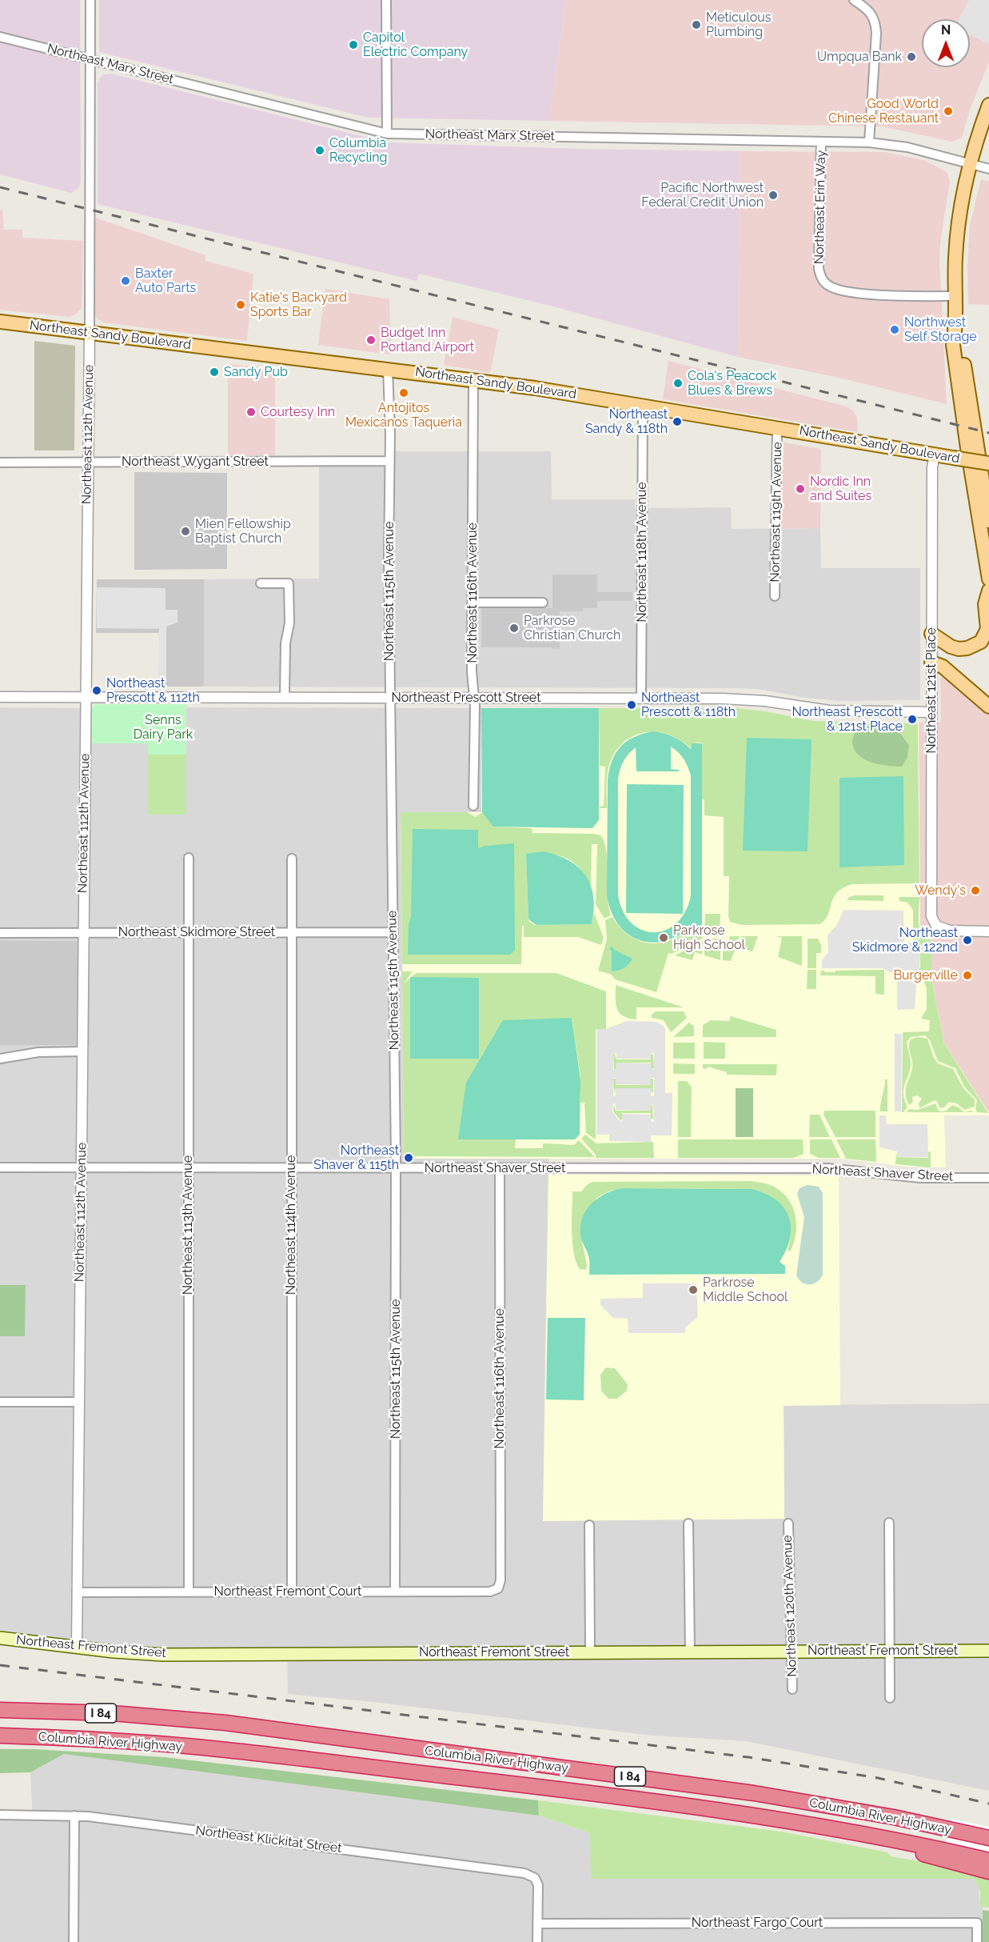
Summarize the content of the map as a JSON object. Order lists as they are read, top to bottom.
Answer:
{
  "streets": {
    "highway": ["I 84", "Columbia River Highway"],
    "main road": ["Northeast Sandy Boulevard", "Northeast Fremont Street"],
    "street": [
      "Northeast Marx Street",
      "Northeast Erin Way",
      "Northeast 112th Avenue",
      "Northeast Wygant Street",
      "Northeast 119th Avenue",
      "Northeast 118th Avenue",
      "Northeast 115th Avenue",
      "Northeast 116th Avenue",
      "Northeast 121st Place",
      "Northeast Prescott Street",
      "Northeast Skidmore Street",
      "Northeast Shaver Street",
      "Northeast 113th Avenue",
      "Northeast 114th Avenue",
      "Northeast Fremont Court",
      "Northeast 120th Avenue",
      "Northeast Klickitat Street",
      "Northeast Fargo Court"
    ]
  },
  "crossings": [
    ["Northeast Marx Street", "Northeast Erin Way"],
    ["Northeast Marx Street", "Northeast 112th Avenue"],
    ["Northeast Sandy Boulevard", "Northeast 112th Avenue"],
    ["Northeast Sandy Boulevard", "Northeast 119th Avenue"],
    ["Northeast Sandy Boulevard", "Northeast 118th Avenue"],
    ["Northeast Sandy Boulevard", "Northeast 115th Avenue"],
    ["Northeast Sandy Boulevard", "Northeast 116th Avenue"],
    ["Northeast Sandy Boulevard", "Northeast 121st Place"],
    ["Northeast 112th Avenue", "Northeast Wygant Street"],
    ["Northeast 112th Avenue", "Northeast Prescott Street"],
    ["Northeast 112th Avenue", "Northeast Skidmore Street"],
    ["Northeast 112th Avenue", "Northeast Shaver Street"],
    ["Northeast 112th Avenue", "Northeast Fremont Court"],
    ["Northeast 112th Avenue", "Northeast Fremont Street"],
    ["Northeast Wygant Street", "Northeast 115th Avenue"],
    ["Northeast 118th Avenue", "Northeast Prescott Street"],
    ["Northeast 115th Avenue", "Northeast Prescott Street"],
    ["Northeast 115th Avenue", "Northeast Skidmore Street"],
    ["Northeast 115th Avenue", "Northeast Shaver Street"],
    ["Northeast 115th Avenue", "Northeast Fremont Court"],
    ["Northeast 116th Avenue", "Northeast Prescott Street"],
    ["Northeast 116th Avenue", "Northeast Shaver Street"],
    ["Northeast 116th Avenue", "Northeast Fremont Court"],
    ["Northeast 121st Place", "Northeast Prescott Street"],
    ["Northeast Skidmore Street", "Northeast 113th Avenue"],
    ["Northeast Skidmore Street", "Northeast 114th Avenue"],
    ["Northeast Shaver Street", "Northeast 113th Avenue"],
    ["Northeast Shaver Street", "Northeast 114th Avenue"],
    ["Northeast 113th Avenue", "Northeast Fremont Court"],
    ["Northeast 114th Avenue", "Northeast Fremont Court"],
    ["Northeast 120th Avenue", "Northeast Fremont Street"],
    ["Northeast Klickitat Street", "Northeast Fargo Court"]
  ],
  "parks": ["Senns Dairy Park"],
  "places": [
    "Meticulous Plumbing",
    "Capitol Electric Company",
    "Umpqua Bank",
    "Good World Chinese Restauant",
    "Columbia Recycling",
    "Pacific Northwest Federal Credit Union",
    "Baxter Auto Parts",
    "Katie's Backyard Sports Bar",
    "Northwest Self Storage",
    "Budget Inn Portland Airport",
    "Sandy Pub",
    "Cola's Peacock Blues & Brews",
    "Antojitos Mexicanos Taqueria",
    "Courtesy Inn",
    "Northeast Sandy & 118th",
    "Nordic Inn and Suites",
    "Mien Fellowship Baptist Church",
    "Parkrose Christian Church",
    "Northeast Prescott & 112th",
    "Northeast Prescott & 118th",
    "Northeast Prescott & 121st Place",
    "Wendy's",
    "Parkrose High School",
    "Northeast Skidmore & 122nd",
    "Burgerville",
    "Northeast Shaver & 115th",
    "Parkrose Middle School"
  ],
  "north": "top"
}
